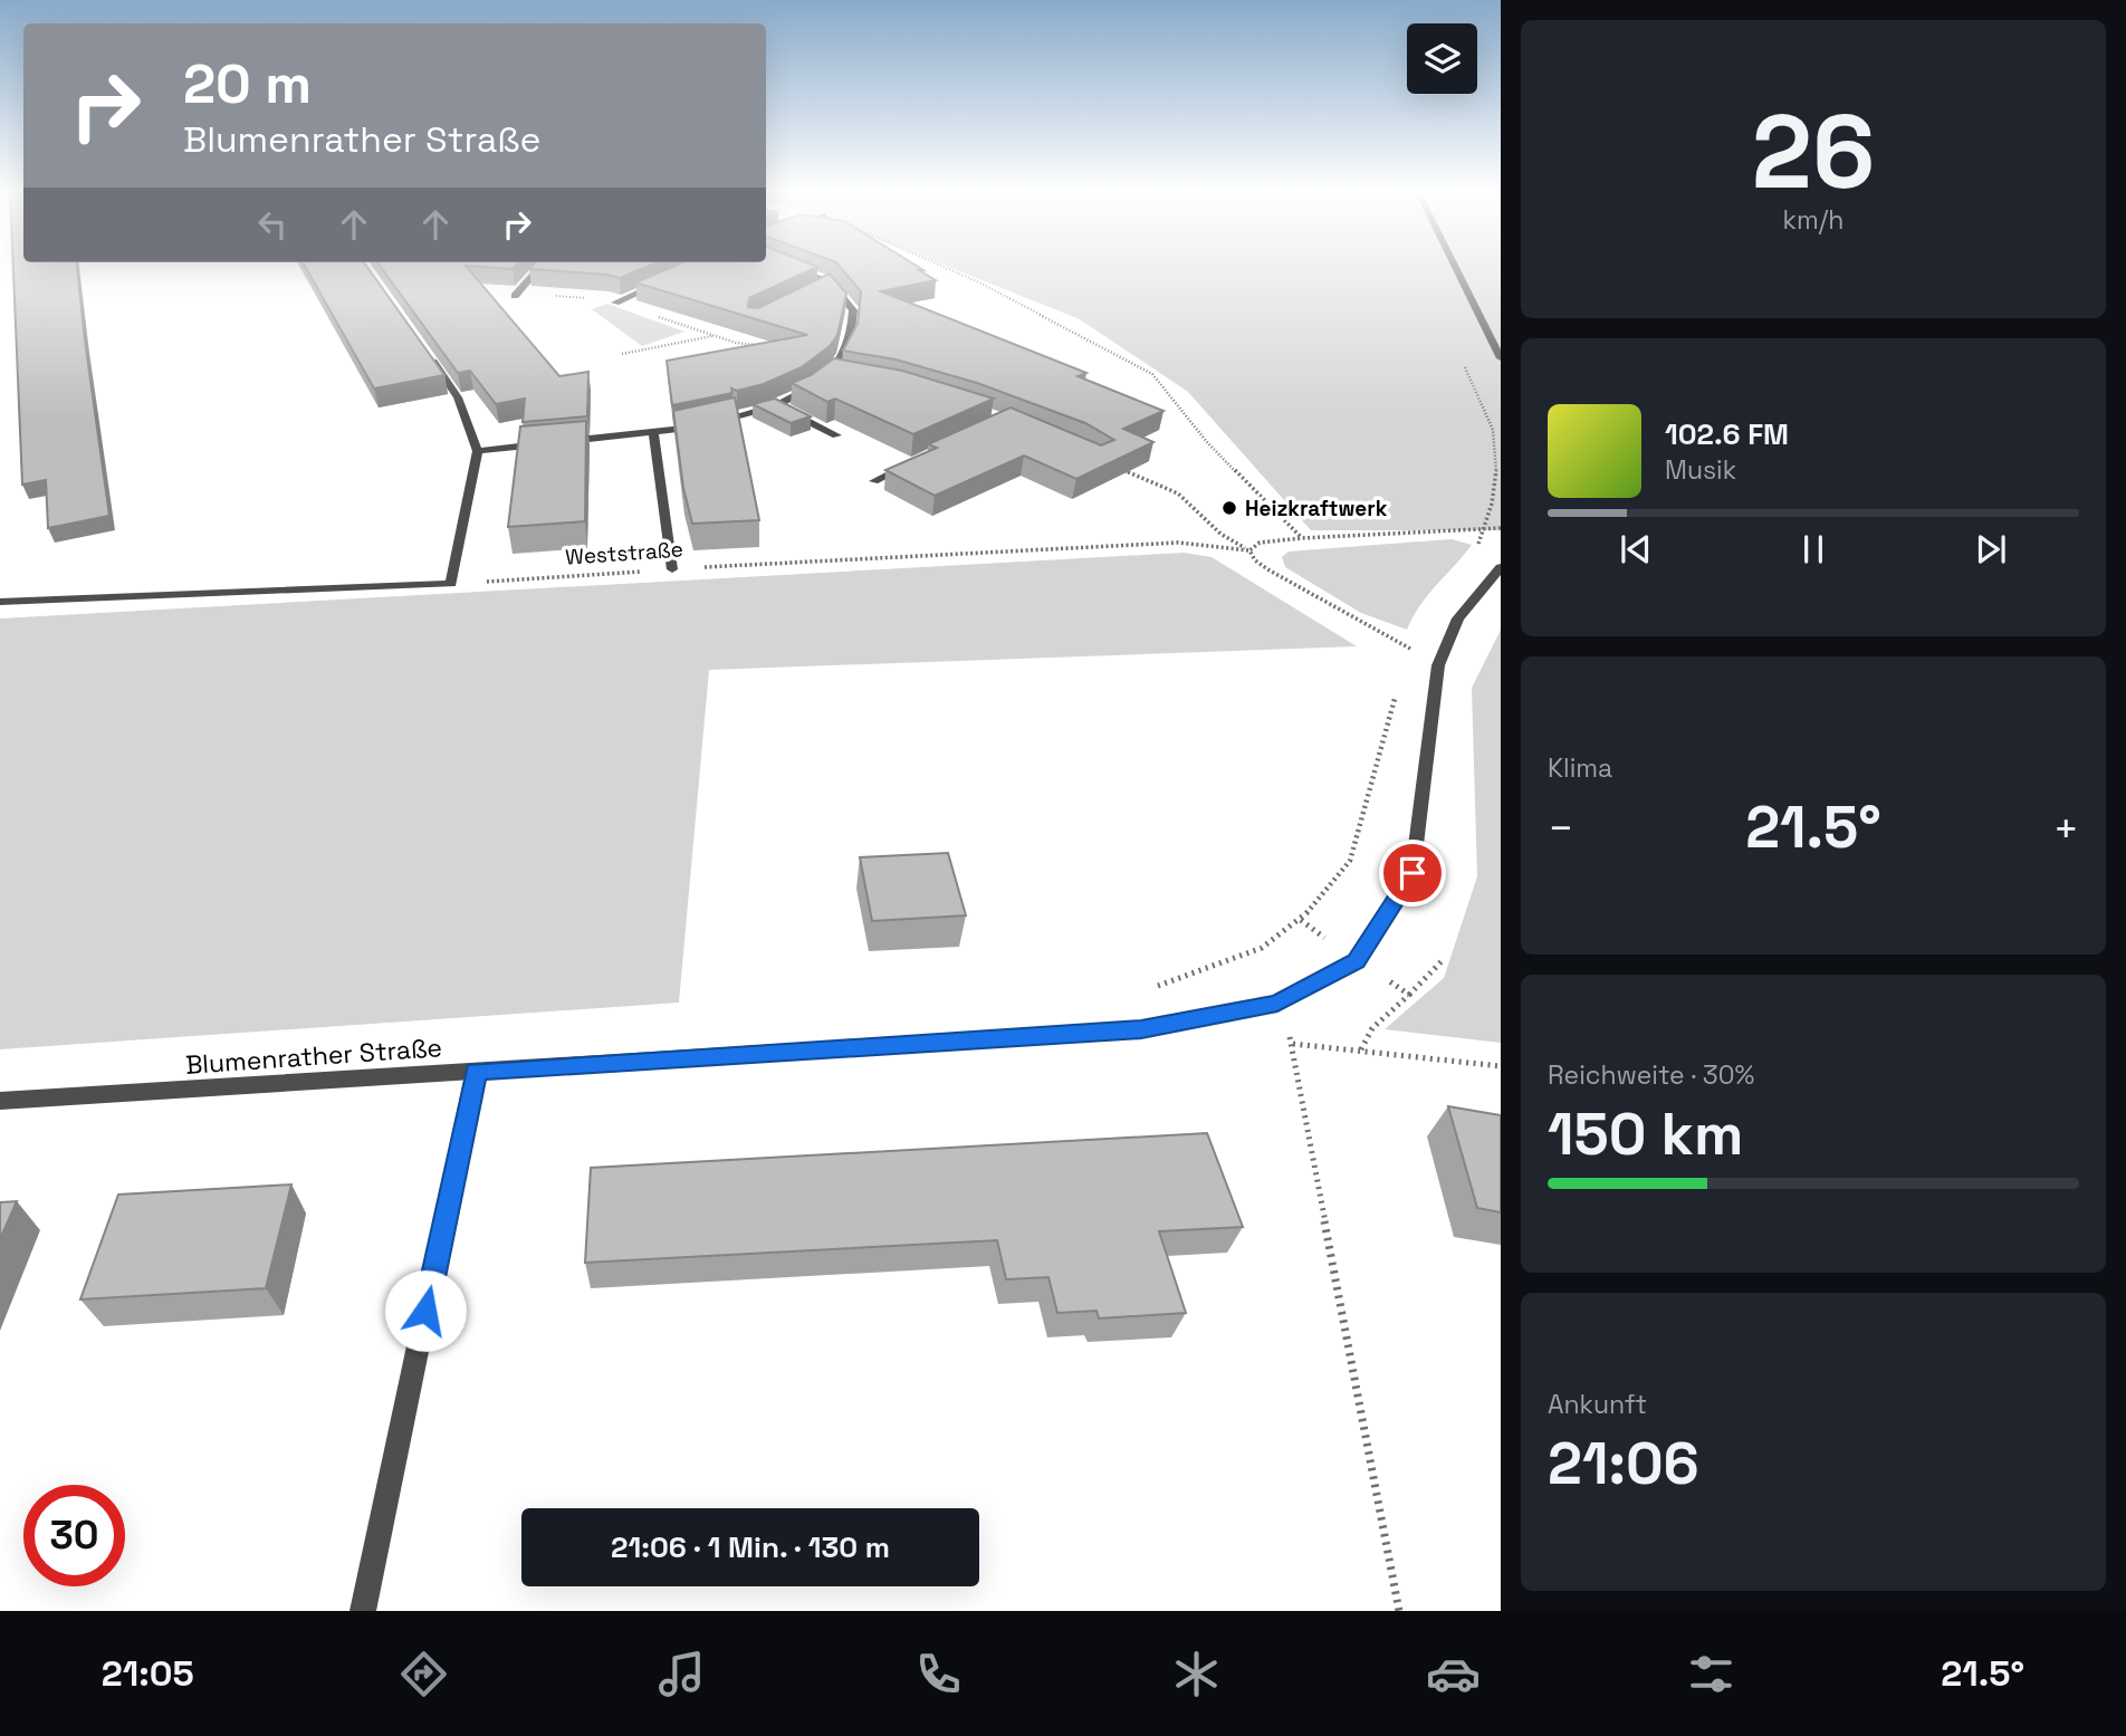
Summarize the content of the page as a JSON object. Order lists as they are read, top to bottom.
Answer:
{
  "streets": {
    "street": ["Blumenrather Straße"],
    "path": ["Weststraße"]
  },
  "places": ["Heizkraftwerk"],
  "page": {
    "tile": [
      ["26", "km/h"],
      "Klima",
      ["Reichweite · 30%", "150 km"],
      ["Ankunft", "21:06"]
    ],
    "turn": ["20 m", "Blumenrather Straße"],
    "song": ["102.6 FM", "Musik"],
    "heat": ["−", "21.5°", "+"],
    "limit": "30",
    "trip": "21:06 · 1 Min. · 130 m",
    "tabs": ["21:05", "21.5°"]
  }
}
